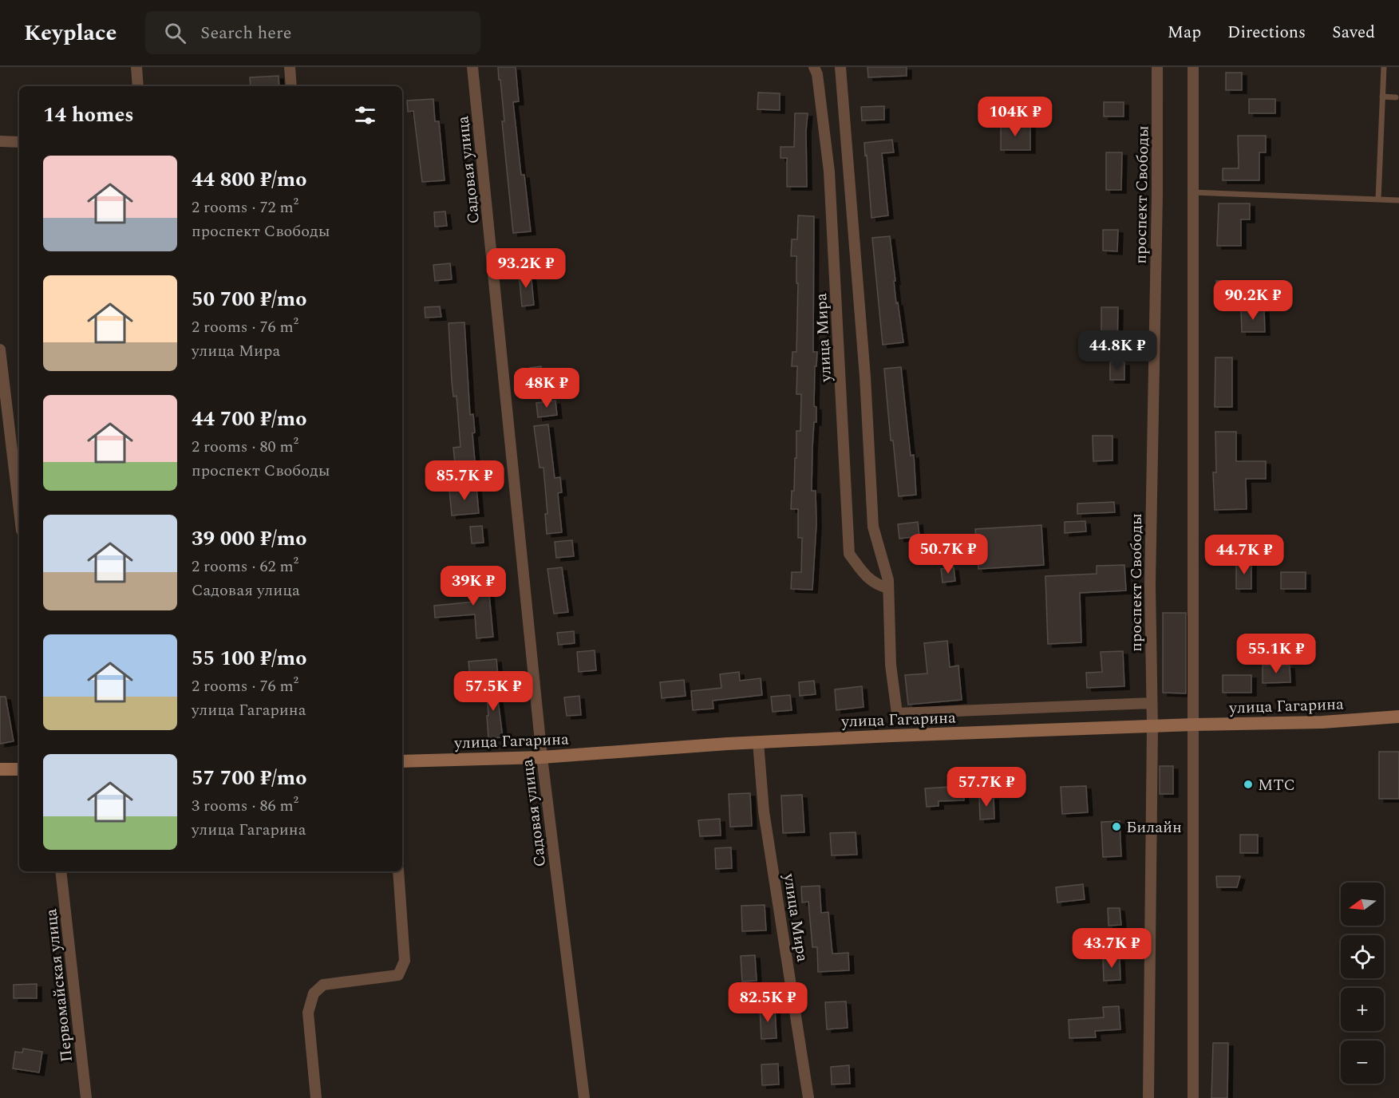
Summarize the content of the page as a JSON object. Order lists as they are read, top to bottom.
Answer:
{
  "streets": {
    "main road": ["улица Гагарина"],
    "street": [
      "Садовая улица",
      "проспект Свободы",
      "улица Мира",
      "Первомайская улица"
    ]
  },
  "crossings": [
    ["Садовая улица", "улица Гагарина"],
    ["проспект Свободы", "улица Гагарина"],
    ["улица Мира", "улица Гагарина"]
  ],
  "places": ["МТС", "Билайн"],
  "north": "left",
  "page": {
    "header": "Keyplace",
    "search": "Search here",
    "nav": ["Map", "Directions", "Saved"],
    "heading": "14 homes",
    "price": [
      "104K ₽",
      "93.2K ₽",
      "90.2K ₽",
      "44.8K ₽",
      "48K ₽",
      "85.7K ₽",
      "50.7K ₽",
      "44.7K ₽",
      "39K ₽",
      "55.1K ₽",
      "57.5K ₽",
      "57.7K ₽",
      "43.7K ₽",
      "82.5K ₽"
    ],
    "list": [
      {
        "name": "44 800 ₽/mo",
        "note": "2 rooms · 72 m² · проспект Свободы"
      },
      {
        "name": "50 700 ₽/mo",
        "note": "2 rooms · 76 m² · улица Мира"
      },
      {
        "name": "44 700 ₽/mo",
        "note": "2 rooms · 80 m² · проспект Свободы"
      },
      {
        "name": "39 000 ₽/mo",
        "note": "2 rooms · 62 m² · Садовая улица"
      },
      {
        "name": "55 100 ₽/mo",
        "note": "2 rooms · 76 m² · улица Гагарина"
      },
      {
        "name": "57 700 ₽/mo",
        "note": "3 rooms · 86 m² · улица Гагарина"
      }
    ],
    "map_buttons": ["+", "−"]
  }
}
